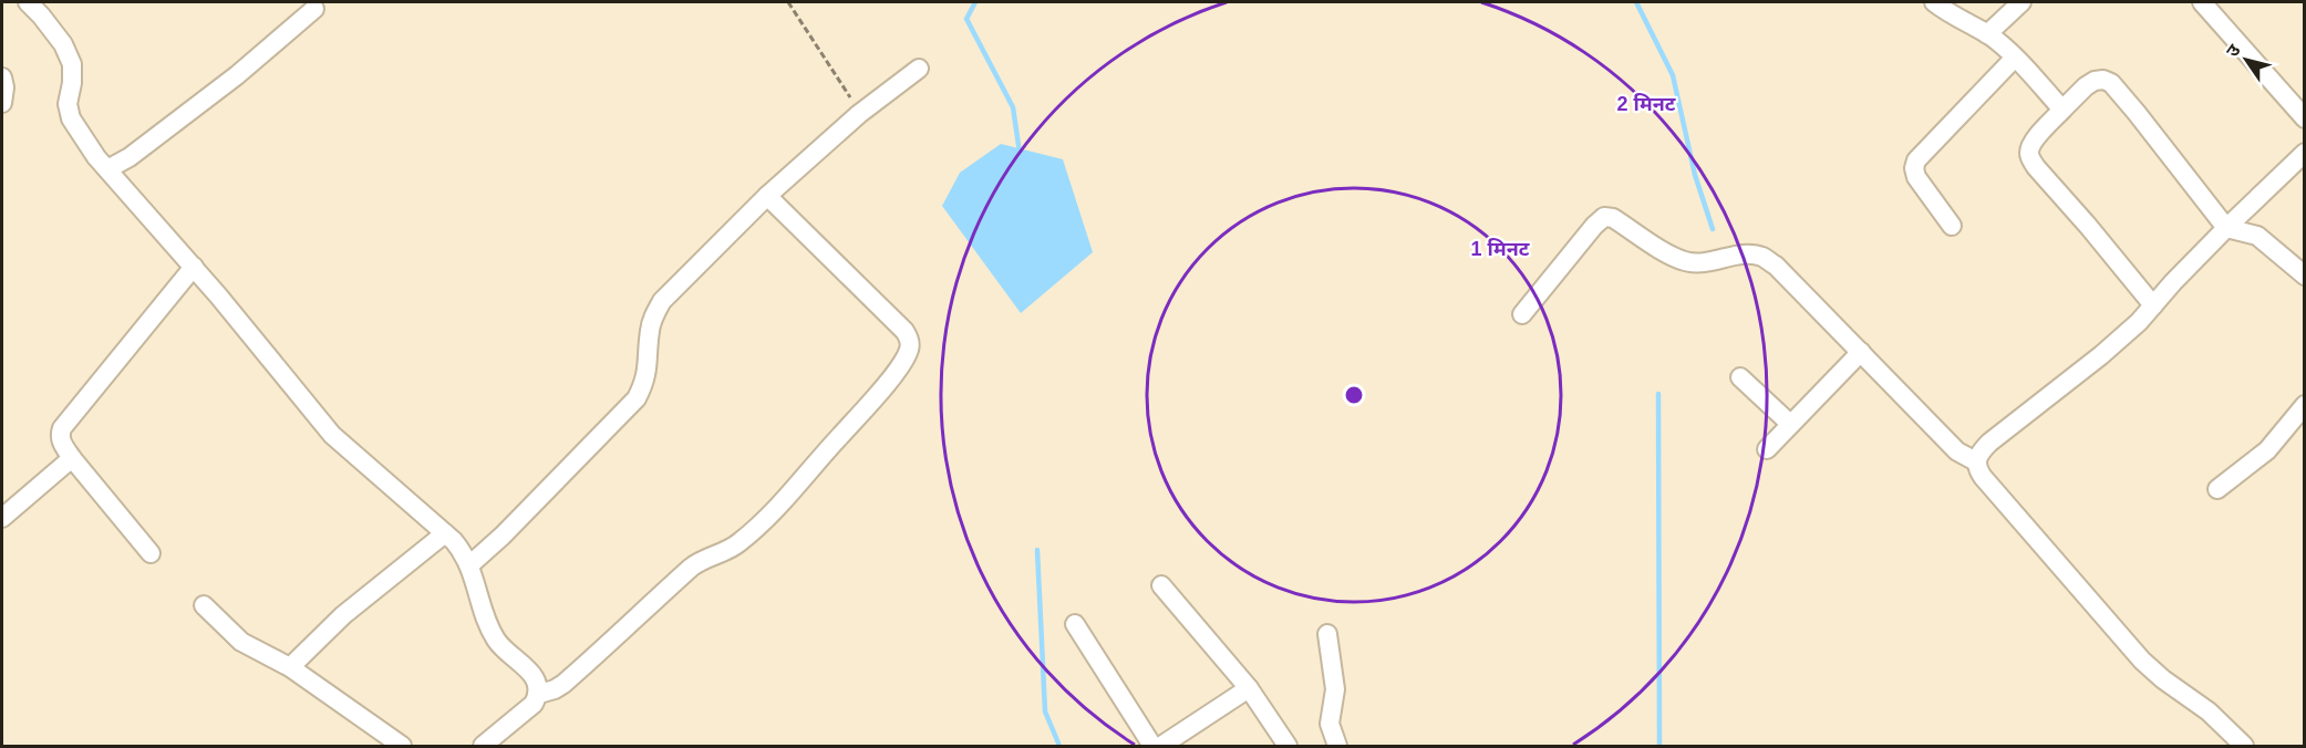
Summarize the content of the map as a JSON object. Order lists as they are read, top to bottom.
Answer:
{
  "north": "top left",
  "rings": ["2 मिनट", "1 मिनट"]
}
